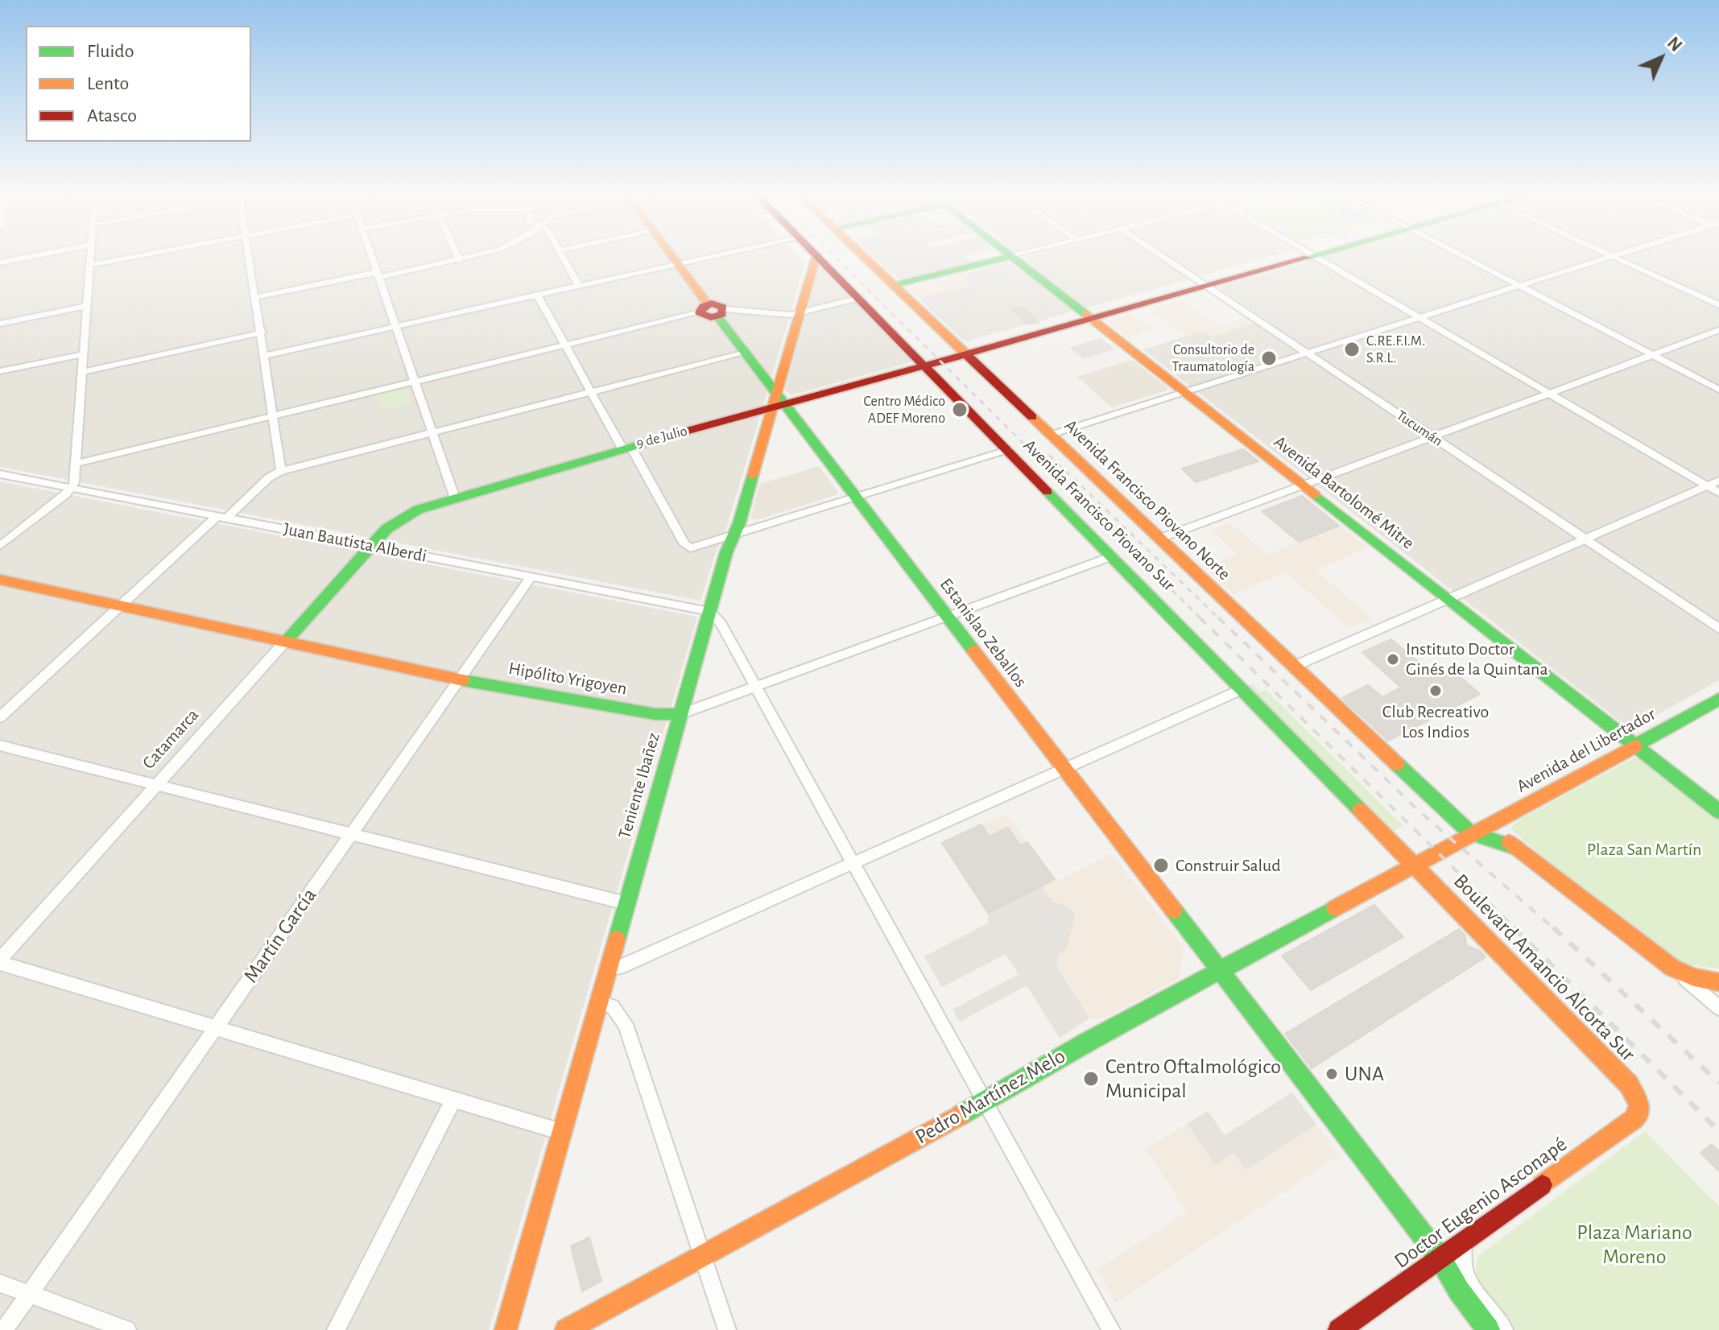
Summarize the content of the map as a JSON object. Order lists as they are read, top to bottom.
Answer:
{
  "streets": {
    "street": [
      "Tucumán",
      "9 de Julio",
      "Avenida Bartolomé Mitre",
      "Avenida Francisco Piovano Norte",
      "Avenida Francisco Piovano Sur",
      "Juan Bautista Alberdi",
      "Estanislao Zeballos",
      "Hipólito Yrigoyen",
      "Catamarca",
      "Avenida del Libertador",
      "Teniente Ibañez",
      "Martín García",
      "Boulevard Amancio Alcorta Sur",
      "Pedro Martínez Melo",
      "Doctor Eugenio Asconapé"
    ]
  },
  "crossings": [
    ["Tucumán", "9 de Julio"],
    ["9 de Julio", "Avenida Bartolomé Mitre"],
    ["9 de Julio", "Avenida Francisco Piovano Norte"],
    ["9 de Julio", "Avenida Francisco Piovano Sur"],
    ["9 de Julio", "Juan Bautista Alberdi"],
    ["9 de Julio", "Estanislao Zeballos"],
    ["9 de Julio", "Catamarca"],
    ["9 de Julio", "Teniente Ibañez"],
    ["Avenida Bartolomé Mitre", "Avenida del Libertador"],
    ["Avenida Francisco Piovano Norte", "Avenida del Libertador"],
    ["Avenida Francisco Piovano Sur", "Hipólito Yrigoyen"],
    ["Avenida Francisco Piovano Sur", "Avenida del Libertador"],
    ["Avenida Francisco Piovano Sur", "Boulevard Amancio Alcorta Sur"],
    ["Avenida Francisco Piovano Sur", "Pedro Martínez Melo"],
    ["Juan Bautista Alberdi", "Catamarca"],
    ["Juan Bautista Alberdi", "Teniente Ibañez"],
    ["Juan Bautista Alberdi", "Martín García"],
    ["Estanislao Zeballos", "Hipólito Yrigoyen"],
    ["Estanislao Zeballos", "Teniente Ibañez"],
    ["Estanislao Zeballos", "Pedro Martínez Melo"],
    ["Estanislao Zeballos", "Doctor Eugenio Asconapé"],
    ["Hipólito Yrigoyen", "Catamarca"],
    ["Hipólito Yrigoyen", "Teniente Ibañez"],
    ["Hipólito Yrigoyen", "Martín García"],
    ["Avenida del Libertador", "Boulevard Amancio Alcorta Sur"],
    ["Avenida del Libertador", "Pedro Martínez Melo"],
    ["Boulevard Amancio Alcorta Sur", "Pedro Martínez Melo"],
    ["Boulevard Amancio Alcorta Sur", "Doctor Eugenio Asconapé"]
  ],
  "parks": ["Plaza San Martín", "Plaza Mariano Moreno"],
  "places": [
    "C.RE.F.I.M. S.R.L.",
    "Consultorio de Traumatología",
    "Centro Médico ADEF Moreno",
    "Instituto Doctor Ginés de la Quintana",
    "Club Recreativo Los Indios",
    "Construir Salud",
    "UNA",
    "Centro Oftalmológico Municipal"
  ],
  "legend": ["Fluido", "Lento", "Atasco"],
  "north": "top right"
}
